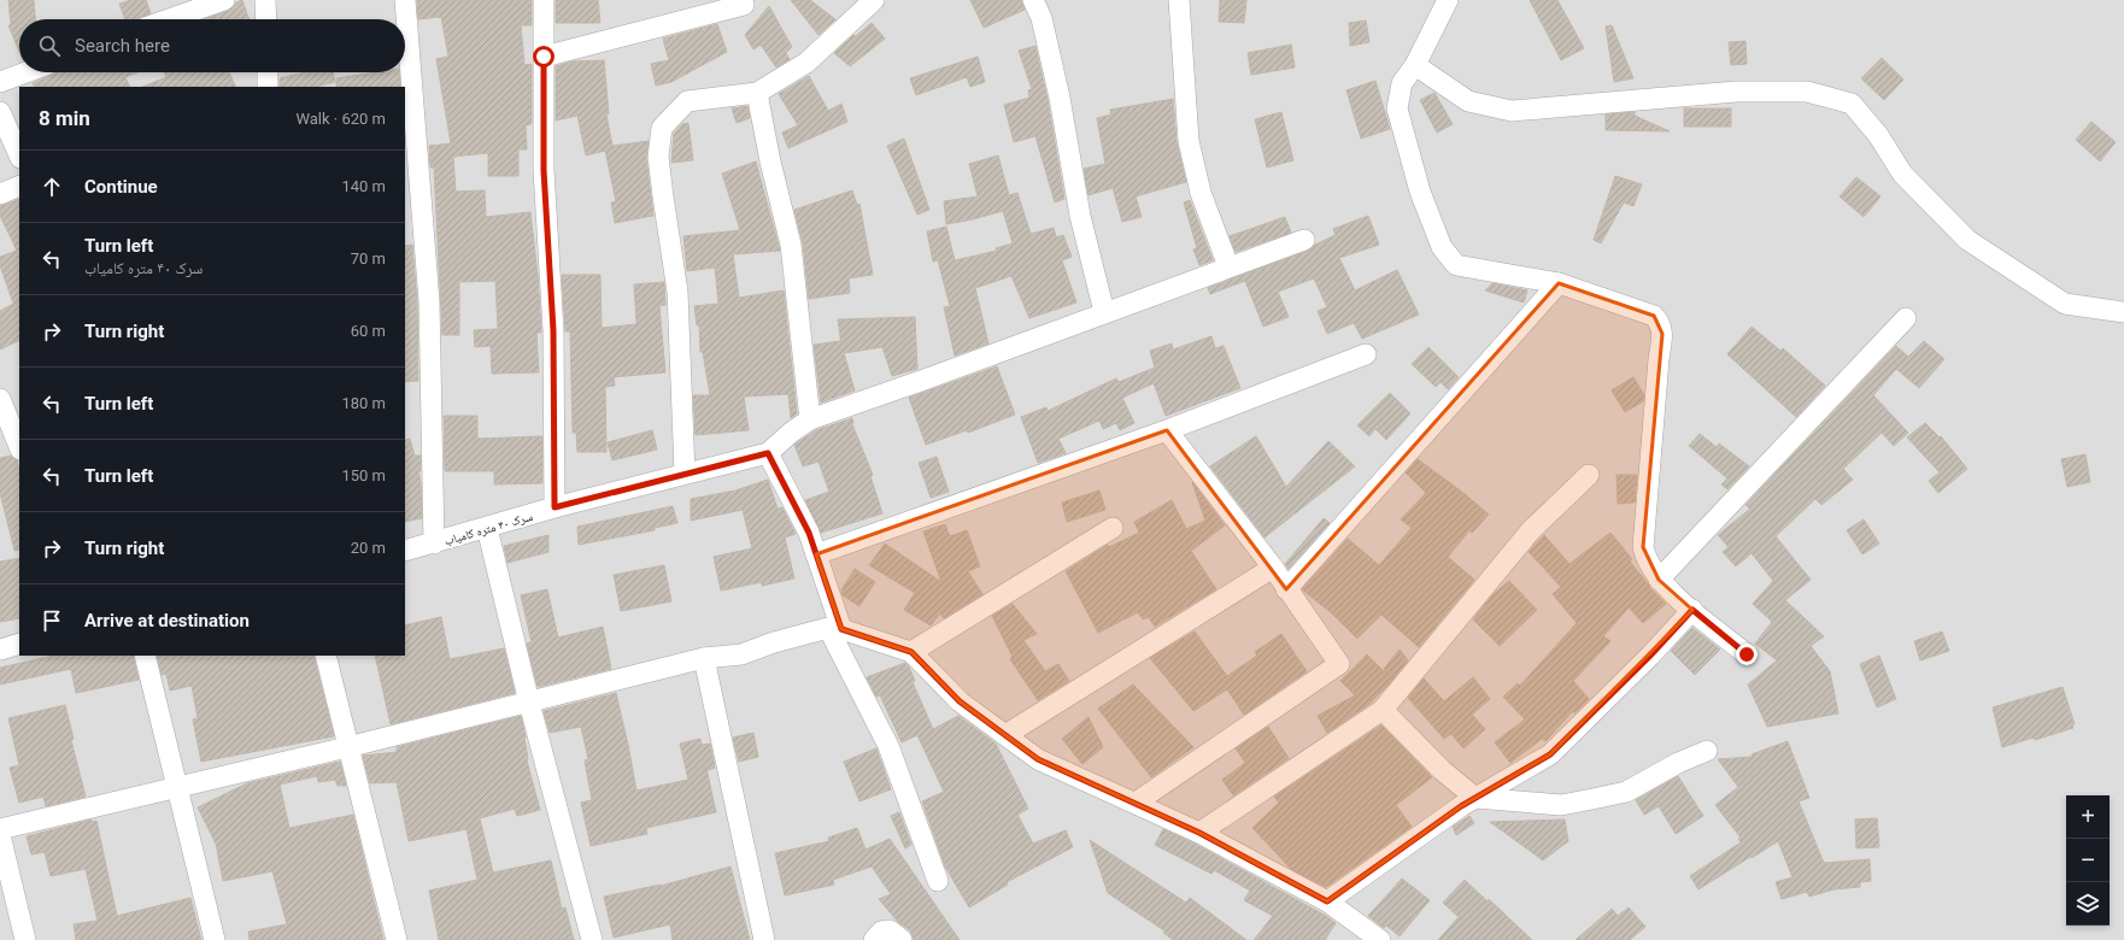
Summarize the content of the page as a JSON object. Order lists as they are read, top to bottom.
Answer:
{
  "streets": {
    "street": ["سرک ۴۰ متره کامیاب"]
  },
  "page": {
    "search": "Search here",
    "heading": ["8 min", "Walk · 620 m"],
    "list": [
      ["Continue", "140 m"],
      ["Turn left", "سرک ۴۰ متره کامیاب", "70 m"],
      ["Turn right", "60 m"],
      ["Turn left", "180 m"],
      ["Turn left", "150 m"],
      ["Turn right", "20 m"],
      "Arrive at destination"
    ],
    "map_buttons": ["+", "−"]
  }
}
